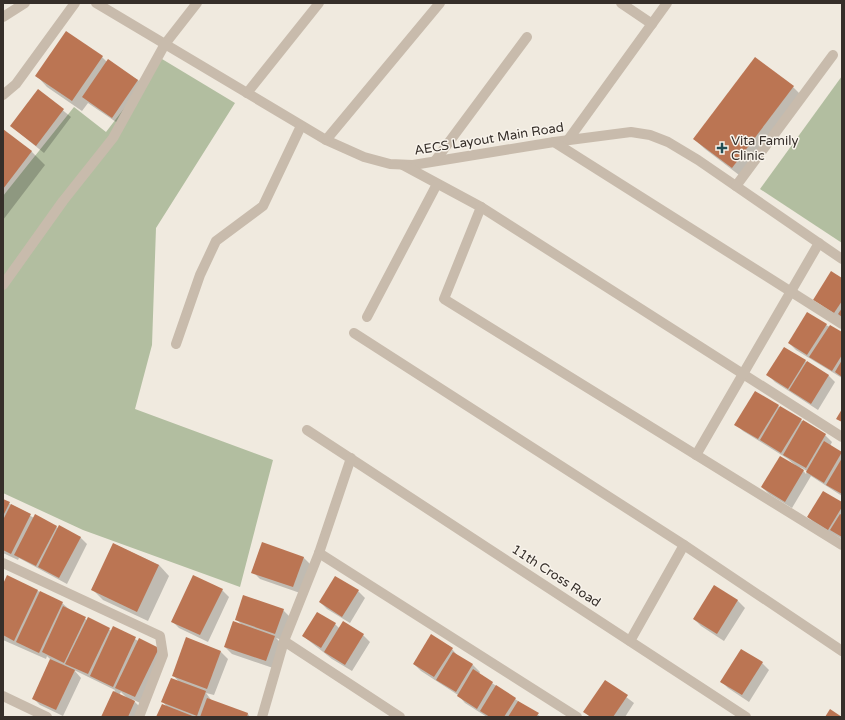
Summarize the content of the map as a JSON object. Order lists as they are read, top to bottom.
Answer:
{
  "streets": {
    "street": ["AECS Layout Main Road", "11th Cross Road"]
  },
  "places": {
    "health": ["Vita Family Clinic"]
  }
}
